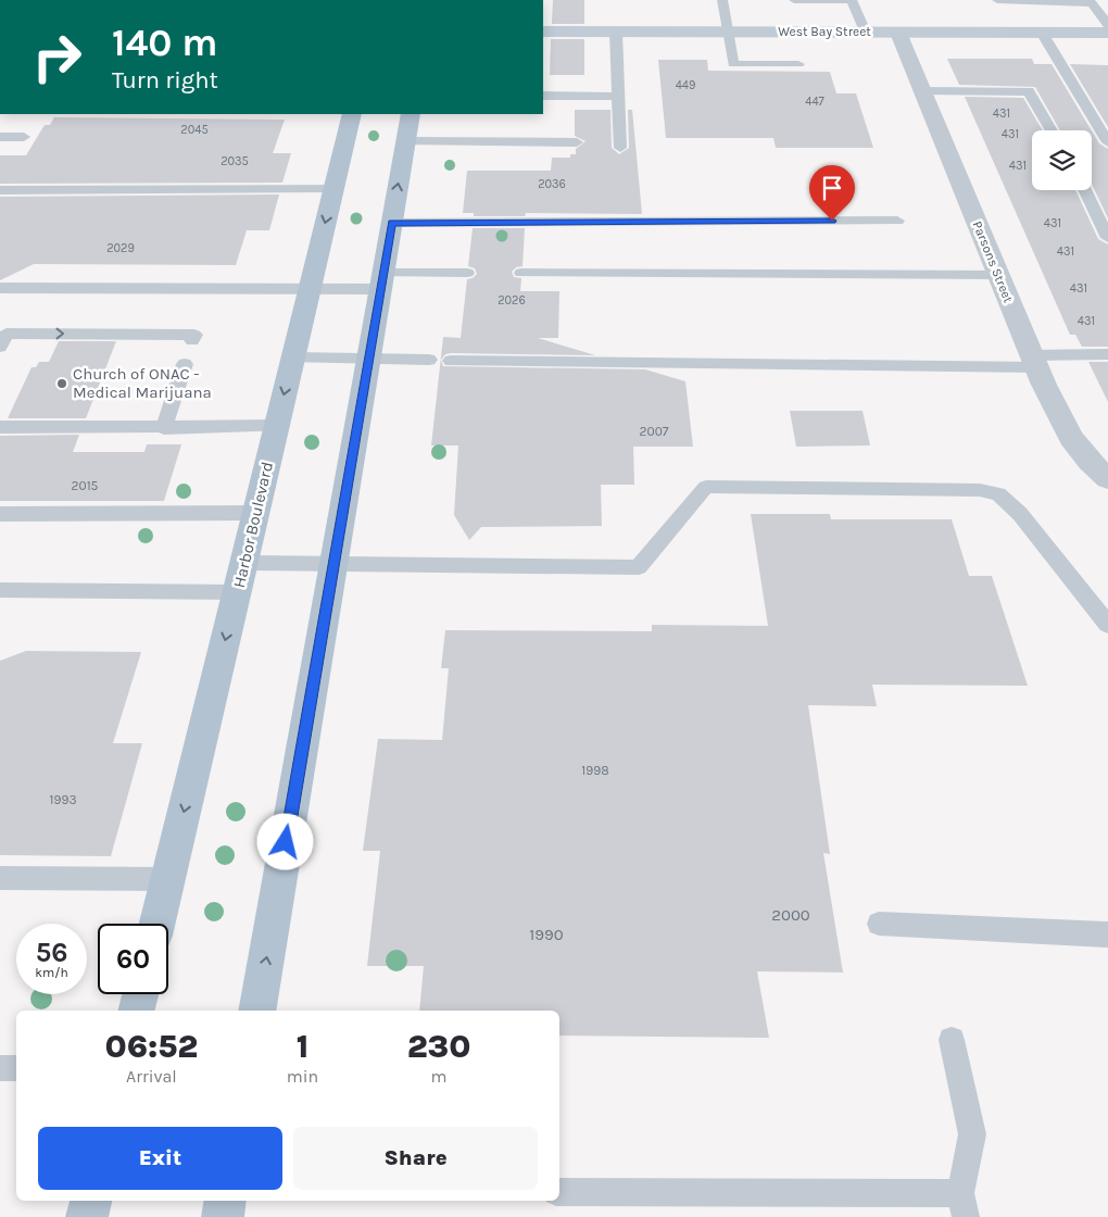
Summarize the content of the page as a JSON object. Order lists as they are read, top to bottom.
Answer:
{
  "streets": {
    "main road": ["Harbor Boulevard"],
    "street": ["West Bay Street", "Parsons Street"]
  },
  "crossings": [
    ["West Bay Street", "Parsons Street"]
  ],
  "places": ["Church of ONAC - Medical Marijuana"],
  "house_numbers": [
    "449",
    "447",
    "431",
    "2045",
    "431",
    "2035",
    "431",
    "2036",
    "431",
    "2029",
    "431",
    "431",
    "2026",
    "431",
    "2007",
    "2015",
    "1998",
    "1993",
    "2000",
    "1990"
  ],
  "page": {
    "turn": ["140 m", "Turn right"],
    "speed": "56 km/h",
    "limit": "60",
    "eta": [
      "06:52",
      "Arrival",
      "1",
      "min",
      "230",
      "m"
    ],
    "buttons": ["Exit", "Share"]
  }
}
